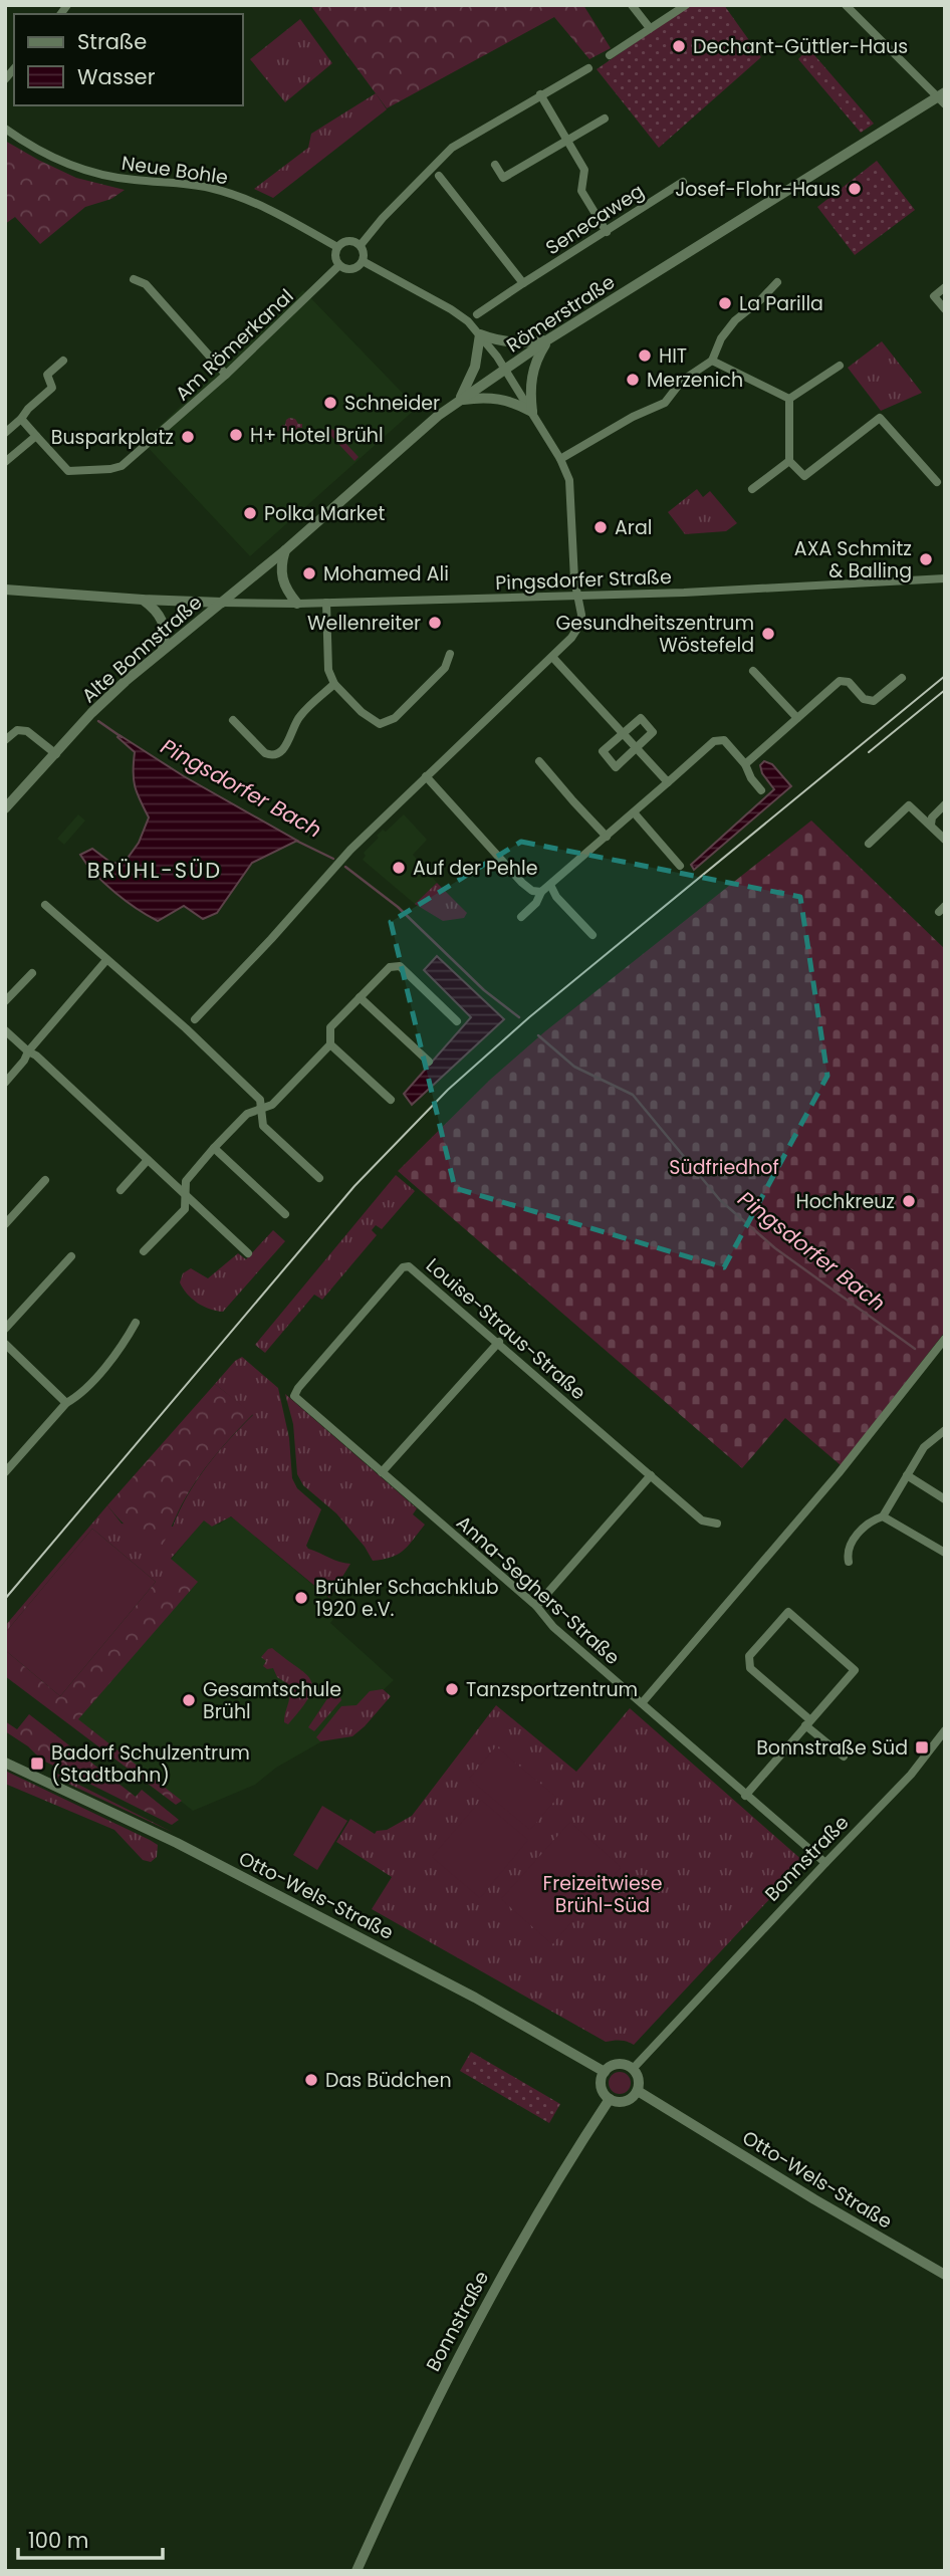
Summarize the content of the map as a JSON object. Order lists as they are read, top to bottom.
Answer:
{
  "streets": {
    "main road": [
      "Römerstraße",
      "Alte Bonnstraße",
      "Bonnstraße",
      "Otto-Wels-Straße"
    ],
    "street": [
      "Neue Bohle",
      "Senecaweg",
      "Am Römerkanal",
      "Pingsdorfer Straße",
      "Louise-Straus-Straße",
      "Anna-Seghers-Straße"
    ]
  },
  "crossings": [
    ["Neue Bohle", "Am Römerkanal"],
    ["Römerstraße", "Pingsdorfer Straße"],
    ["Römerstraße", "Alte Bonnstraße"],
    ["Pingsdorfer Straße", "Alte Bonnstraße"],
    ["Louise-Straus-Straße", "Anna-Seghers-Straße"],
    ["Anna-Seghers-Straße", "Bonnstraße"],
    ["Bonnstraße", "Otto-Wels-Straße"]
  ],
  "districts": ["BRÜHL-SÜD"],
  "water": ["Pingsdorfer Bach"],
  "parks": ["Südfriedhof", "Freizeitwiese Brühl-Süd"],
  "places": {
    "other": [
      "Dechant-Güttler-Haus",
      "Josef-Flohr-Haus",
      "La Parilla",
      "HIT",
      "Merzenich",
      "Schneider",
      "H+ Hotel Brühl",
      "Busparkplatz",
      "Polka Market",
      "Aral",
      "AXA Schmitz & Balling",
      "Mohamed Ali",
      "Wellenreiter",
      "Gesundheitszentrum Wöstefeld",
      "Auf der Pehle",
      "Hochkreuz",
      "Brühler Schachklub 1920 e.V.",
      "Tanzsportzentrum",
      "Gesamtschule Brühl",
      "Das Büdchen"
    ],
    "transit": ["Bonnstraße Süd", "Badorf Schulzentrum (Stadtbahn)"]
  },
  "legend": ["Straße", "Wasser"],
  "scale_bar": "100 m"
}
